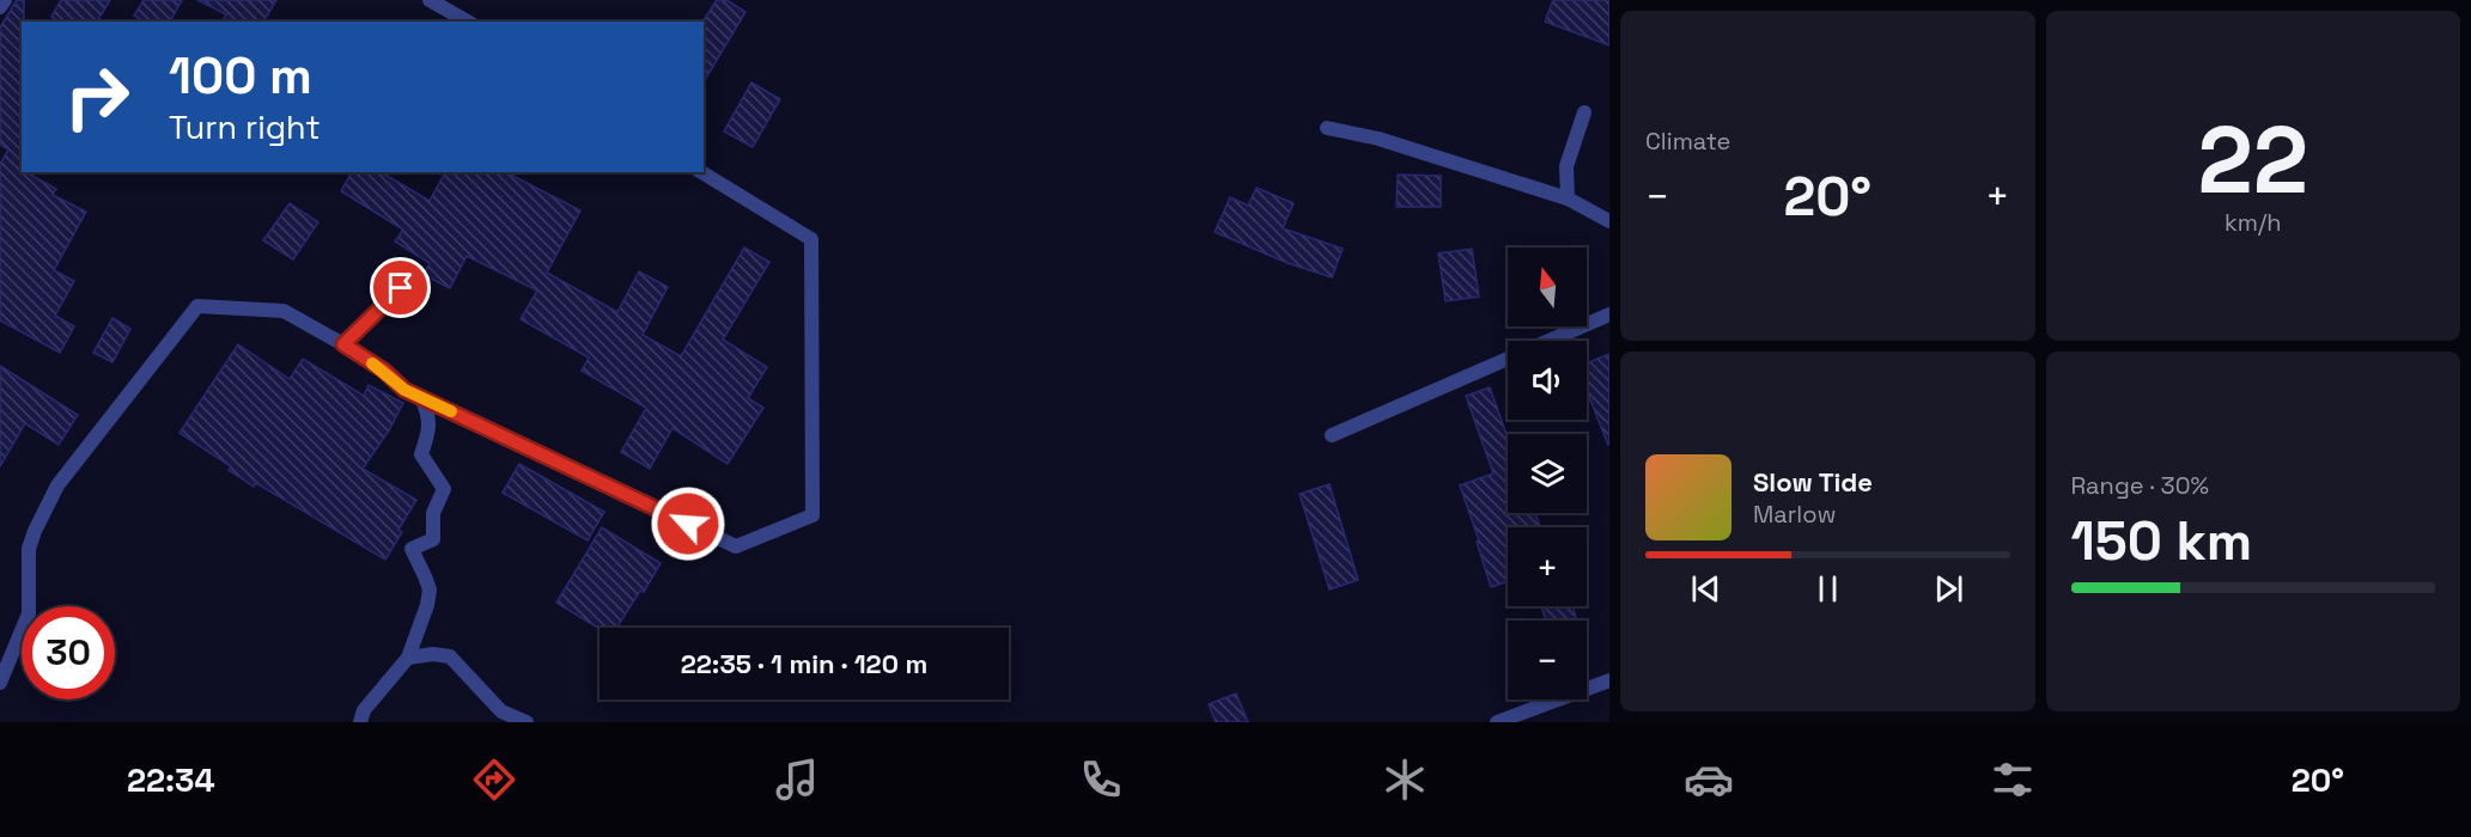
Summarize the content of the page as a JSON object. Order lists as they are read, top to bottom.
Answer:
{
  "north": "top",
  "page": {
    "tile": [
      "Climate",
      ["22", "km/h"],
      ["Range · 30%", "150 km"]
    ],
    "turn": ["100 m", "Turn right"],
    "heat": ["−", "20°", "+"],
    "map_buttons": ["+", "−"],
    "song": ["Slow Tide", "Marlow"],
    "limit": "30",
    "trip": "22:35 · 1 min · 120 m",
    "tabs": ["22:34", "20°"]
  }
}
